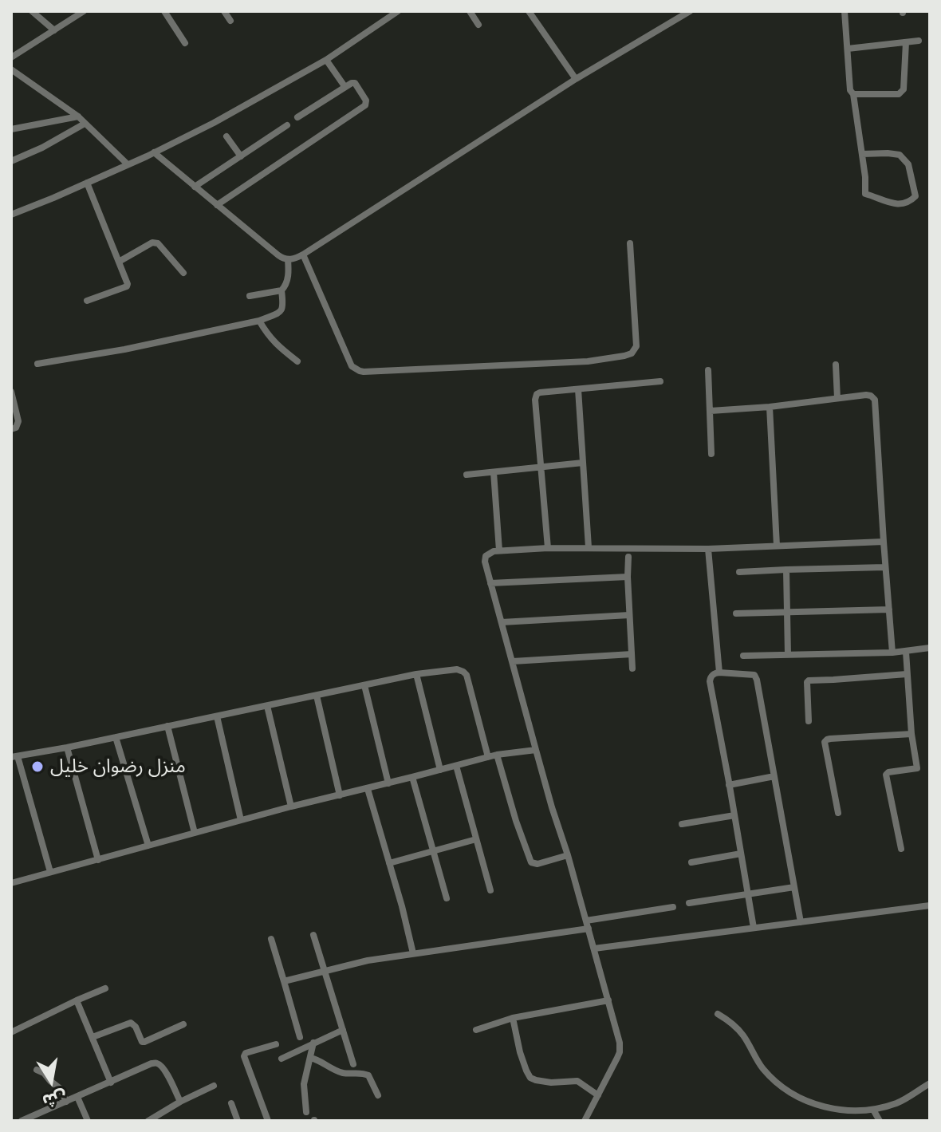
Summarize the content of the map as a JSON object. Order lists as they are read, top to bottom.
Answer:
{
  "places": ["منزل رضوان خليل"],
  "north": "bottom"
}
